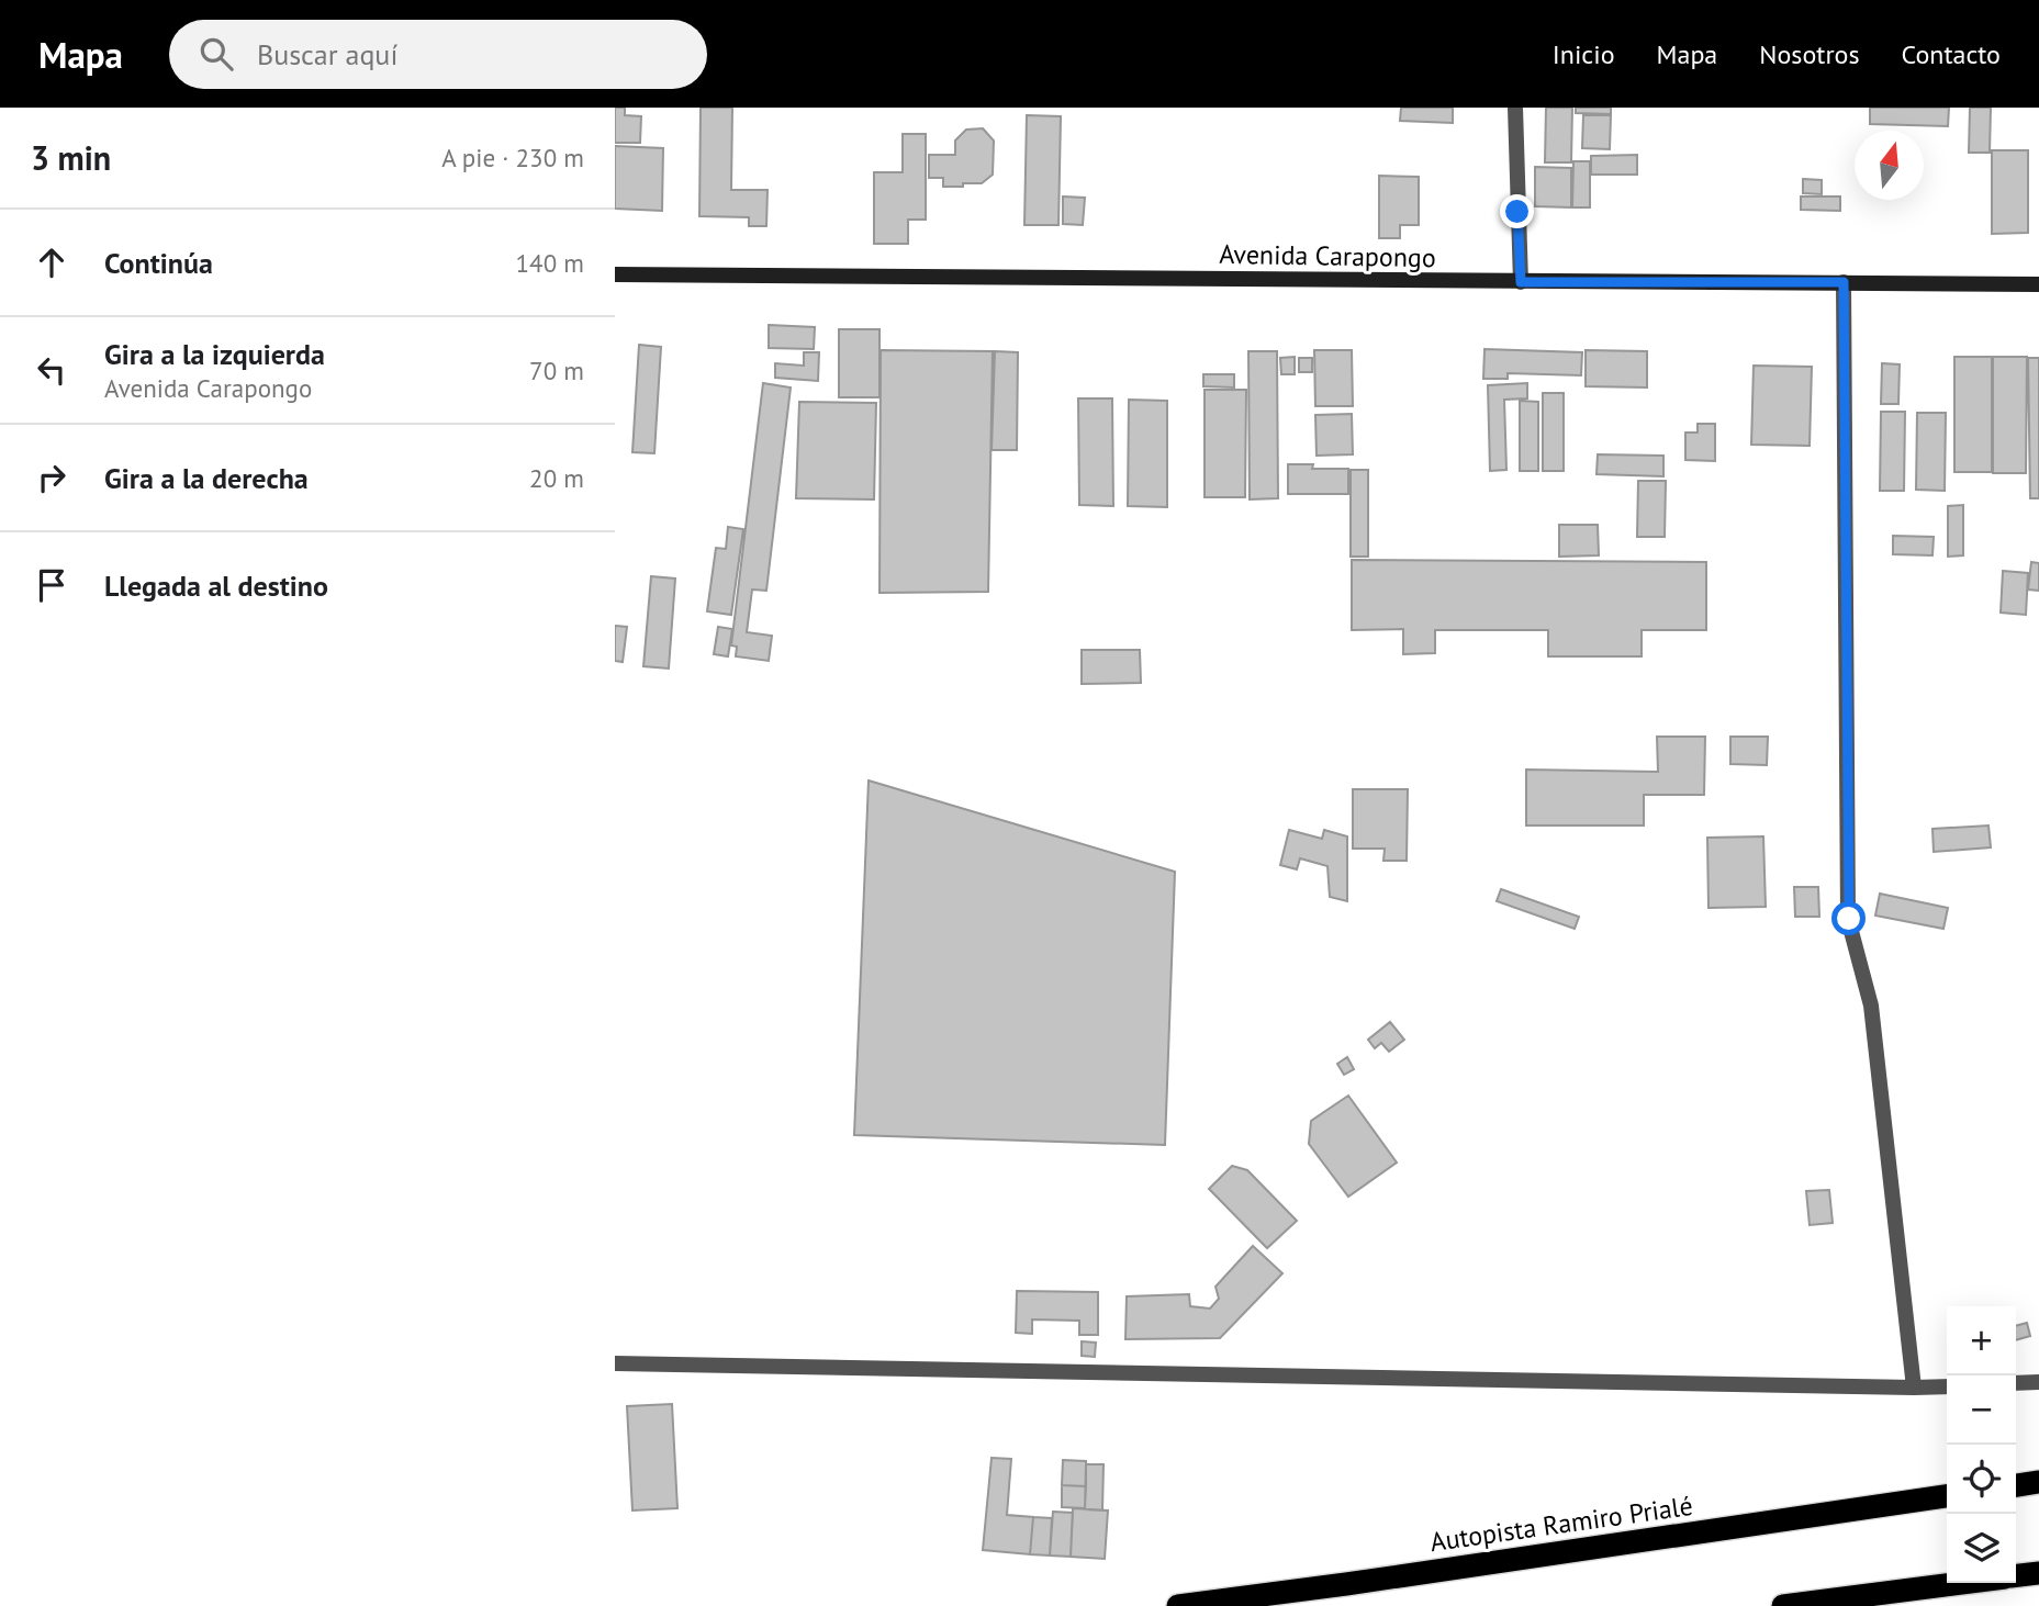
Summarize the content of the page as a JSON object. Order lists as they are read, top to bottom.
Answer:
{
  "streets": {
    "highway": ["Autopista Ramiro Prialé"],
    "street": ["Avenida Carapongo"]
  },
  "north": "top",
  "page": {
    "header": "Mapa",
    "search": "Buscar aquí",
    "nav": [
      "Inicio",
      "Mapa",
      "Nosotros",
      "Contacto"
    ],
    "heading": ["3 min", "A pie · 230 m"],
    "list": [
      ["Continúa", "140 m"],
      ["Gira a la izquierda", "Avenida Carapongo", "70 m"],
      ["Gira a la derecha", "20 m"],
      "Llegada al destino"
    ],
    "map_buttons": ["+", "−"]
  }
}
